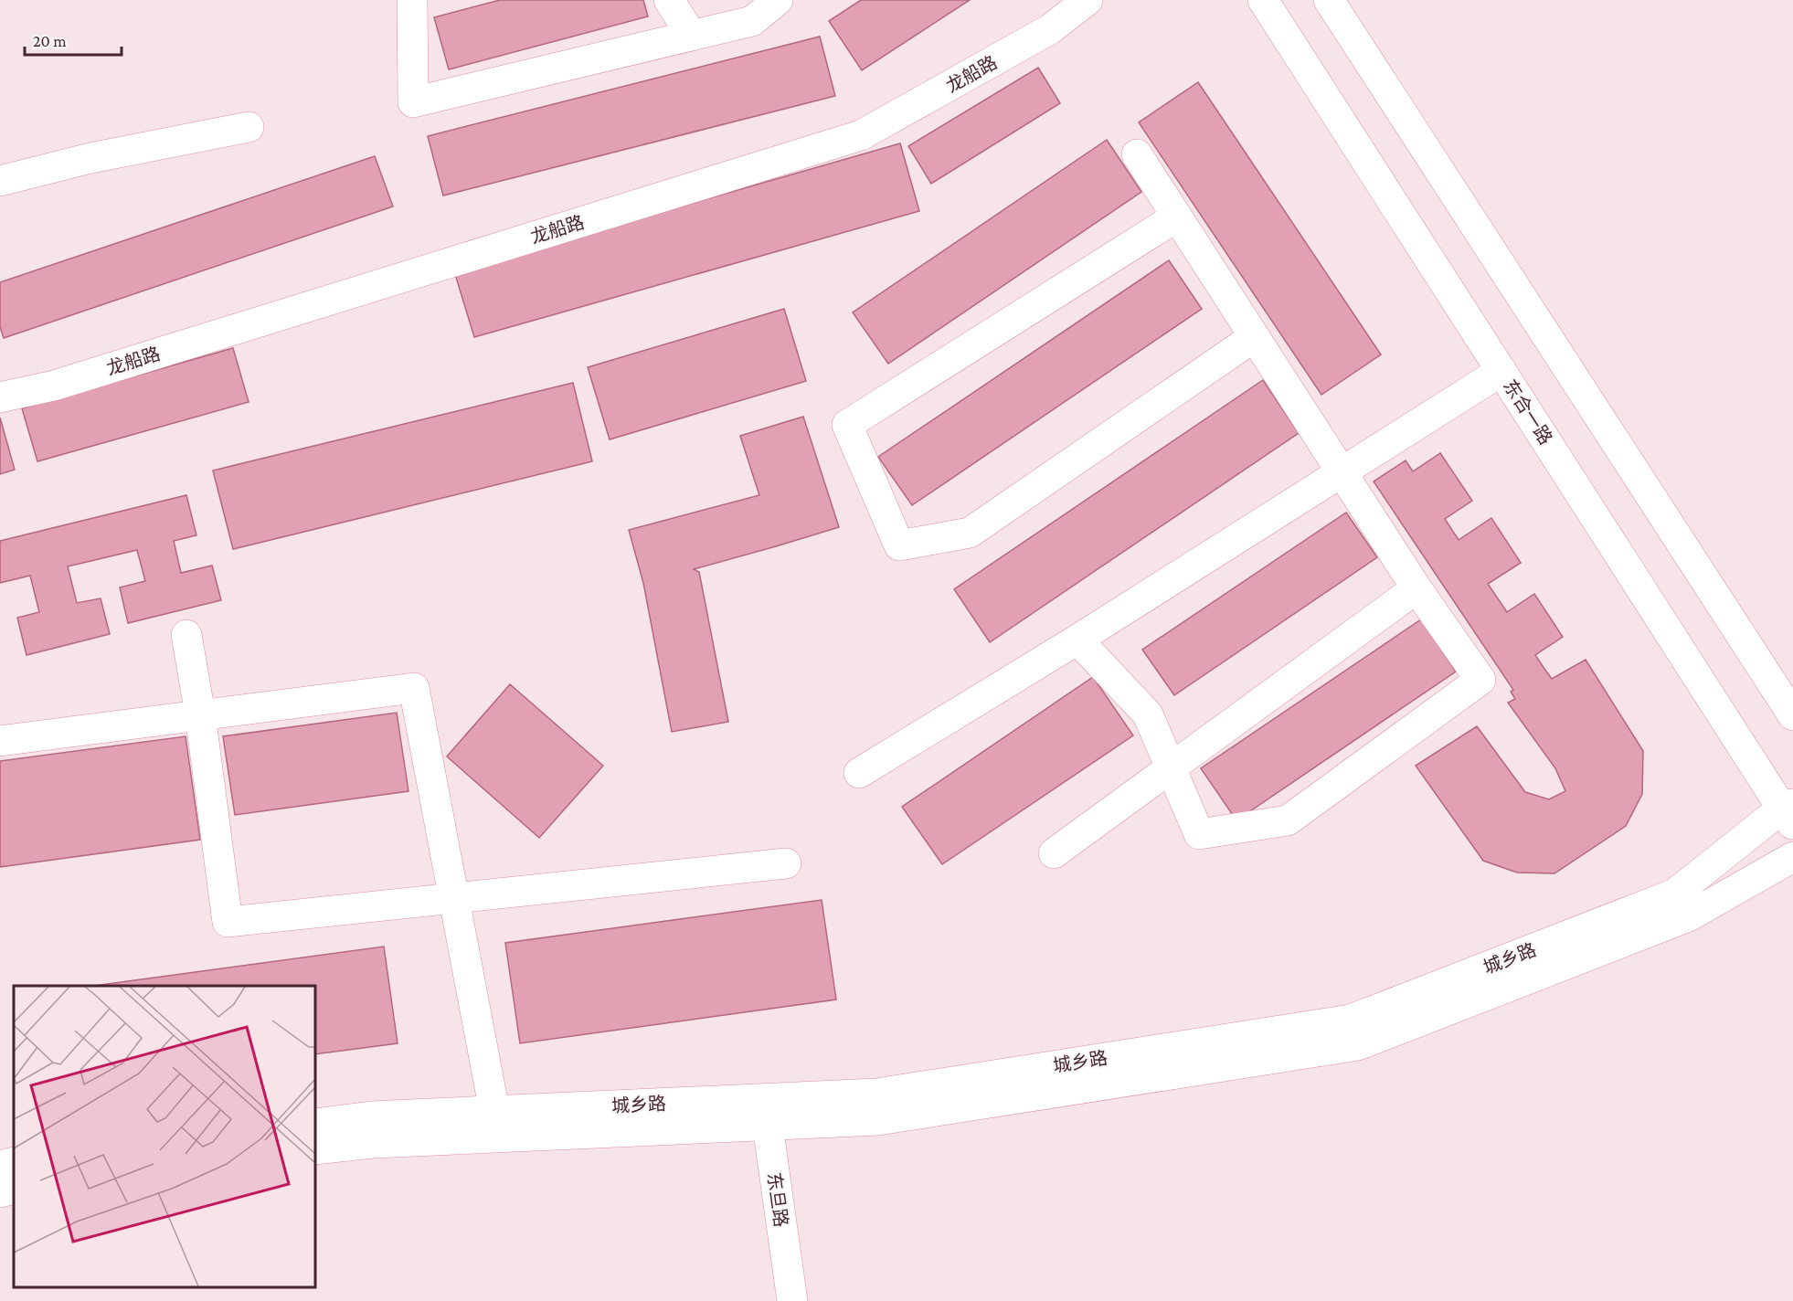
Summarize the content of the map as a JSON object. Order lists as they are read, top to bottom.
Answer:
{
  "streets": {
    "main road": [
      "龙船路",
      "东合一路",
      "城乡路",
      "东旦路"
    ]
  },
  "crossings": [
    ["东合一路", "城乡路"],
    ["城乡路", "东旦路"]
  ],
  "scale_bar": "20 m"
}
